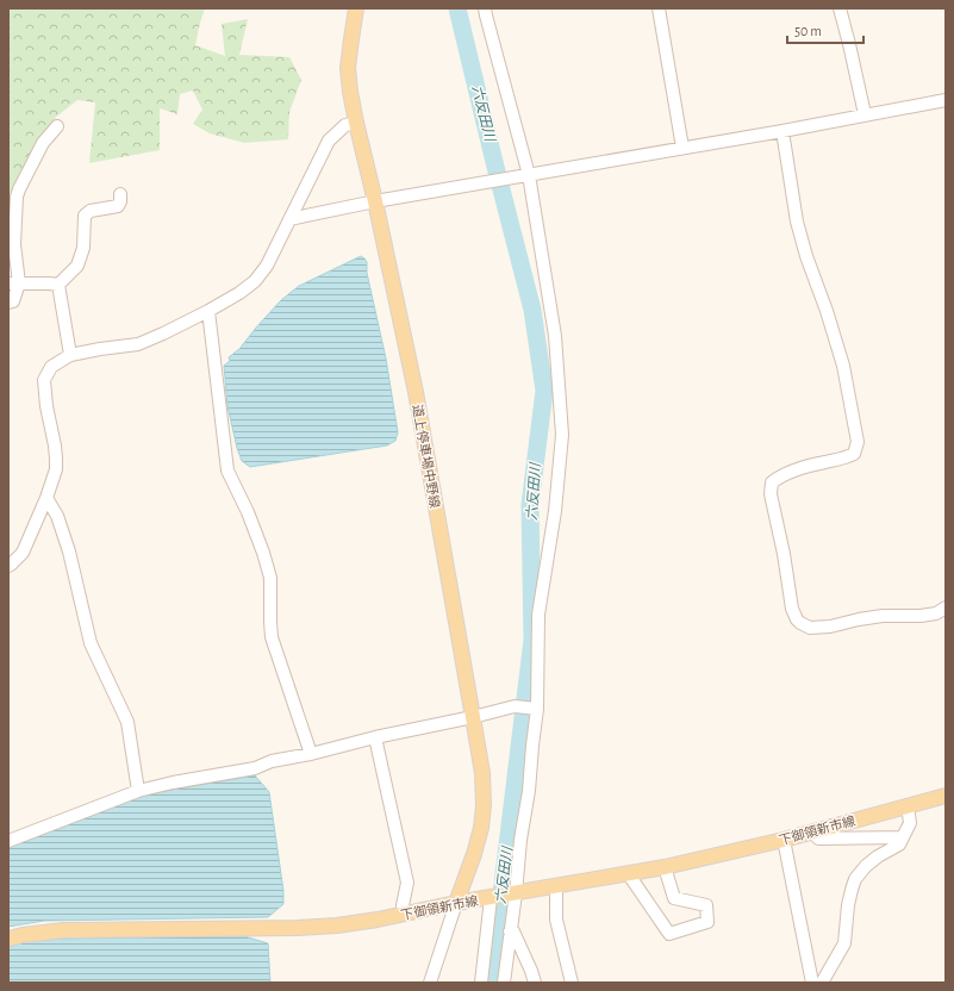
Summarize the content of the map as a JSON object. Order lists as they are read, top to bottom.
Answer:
{
  "streets": {
    "main road": ["道上停車場中野線", "下御領新市線"]
  },
  "crossings": [
    ["道上停車場中野線", "下御領新市線"]
  ],
  "water": ["六反田川"],
  "scale_bar": "50 m"
}
